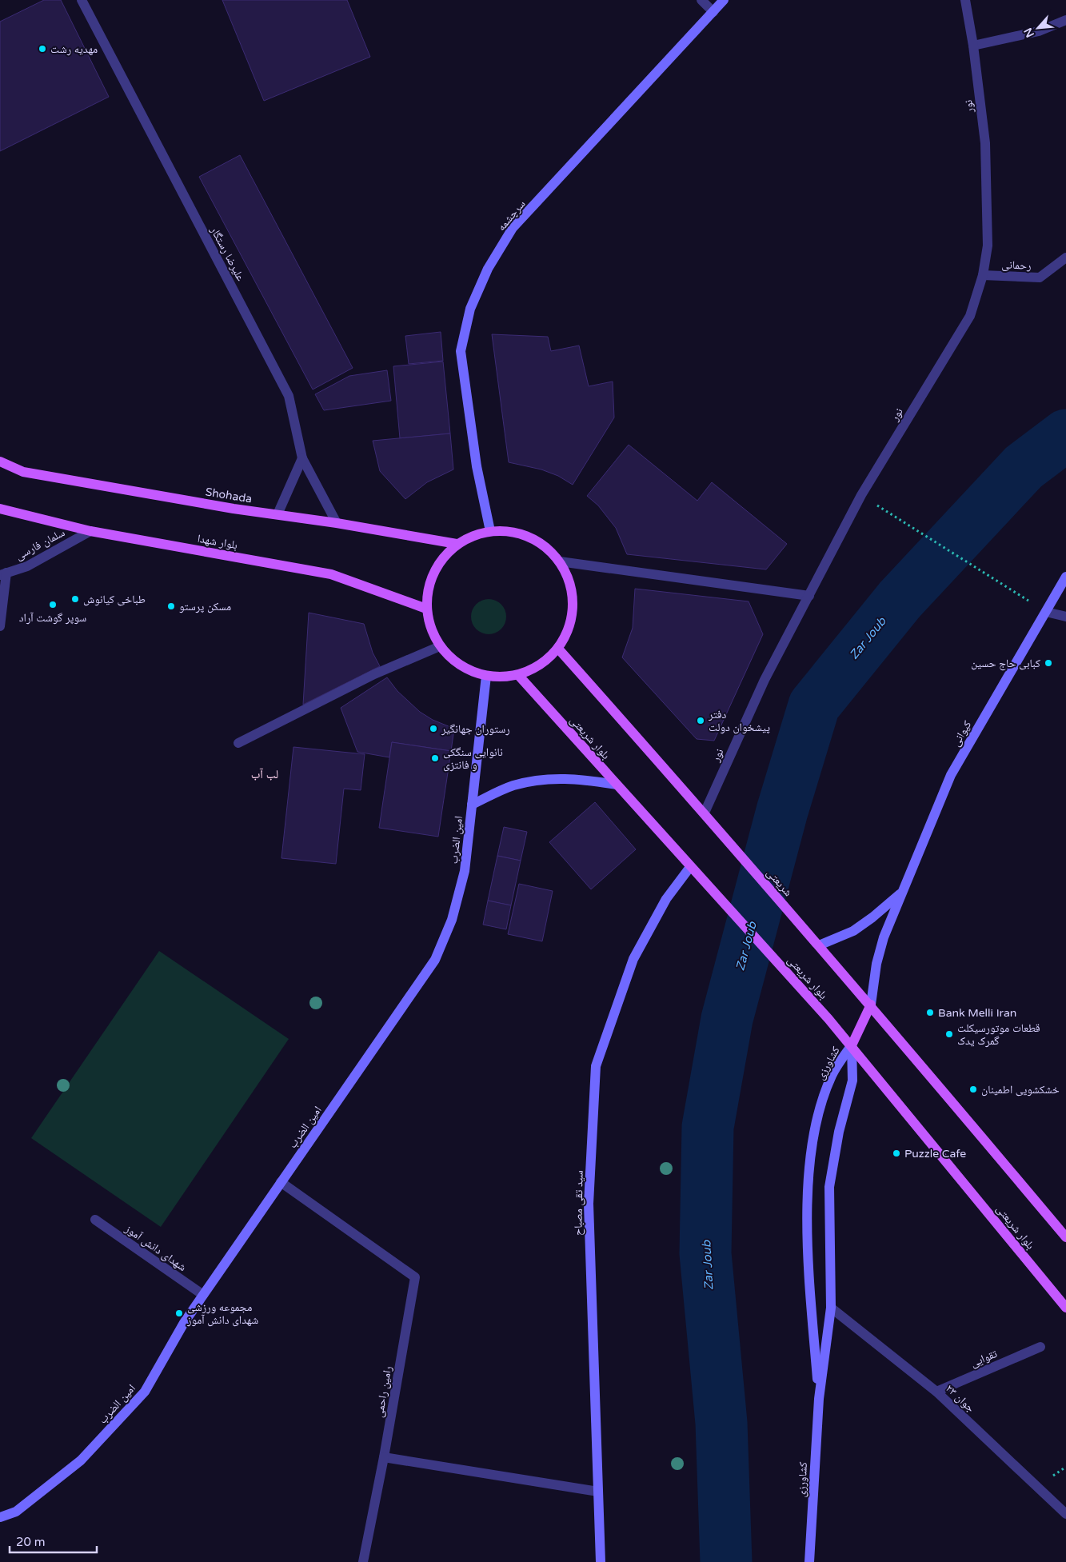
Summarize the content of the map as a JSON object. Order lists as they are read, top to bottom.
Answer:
{
  "streets": {
    "main road": [
      "سرچشمه",
      "Shohada",
      "بلوار شهدا",
      "کیوانی",
      "بلوار شریعتی",
      "امین الضرب",
      "شریعتی",
      "کشاورزی",
      "سید تقی مصباح"
    ],
    "street": [
      "نور",
      "علیرضا رستگار",
      "رحمانی",
      "سلمان فارسی",
      "شهدای دانش آموز",
      "تقوایی",
      "رامین راحمی",
      "جوان ۲۳"
    ]
  },
  "crossings": [
    ["نور", "رحمانی"],
    ["نور", "شریعتی"],
    ["علیرضا رستگار", "Shohada"],
    ["بلوار شهدا", "سلمان فارسی"],
    ["بلوار شریعتی", "کشاورزی"],
    ["بلوار شریعتی", "سید تقی مصباح"],
    ["امین الضرب", "شهدای دانش آموز"],
    ["امین الضرب", "رامین راحمی"],
    ["کشاورزی", "جوان ۲۳"],
    ["تقوایی", "جوان ۲۳"]
  ],
  "districts": ["لب آب"],
  "water": ["Zar Joub"],
  "places": [
    "مهدیه رشت",
    "طباخی کیانوش",
    "سوپر گوشت آراد",
    "مسکن پرستو",
    "کبابی حاج حسین",
    "دفتر پیشخوان دولت",
    "رستوران جهانگیر",
    "نانوایی سنگکی و فانتزی",
    "Bank Melli Iran",
    "قطعات موتورسیکلت گمرک یدک",
    "خشکشویی اطمینان",
    "Puzzle Cafe",
    "مجموعه ورزشی شهدای دانش آموز"
  ],
  "scale_bar": "20 m",
  "north": "bottom left"
}
